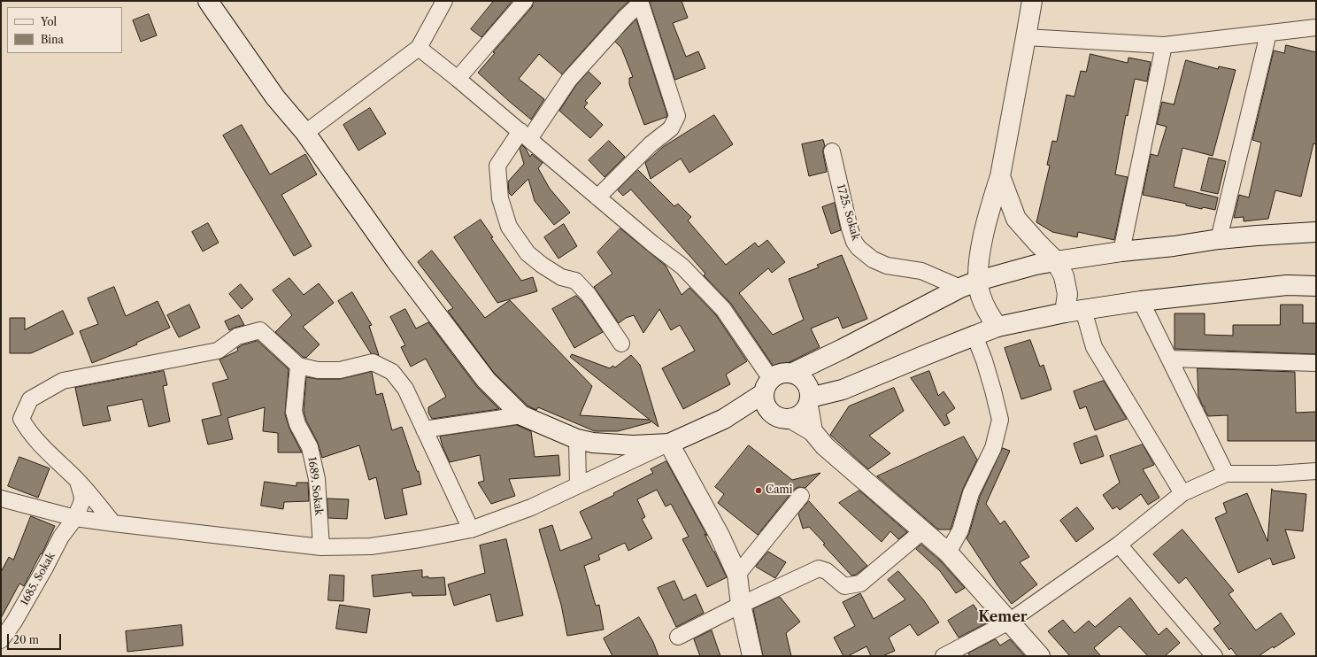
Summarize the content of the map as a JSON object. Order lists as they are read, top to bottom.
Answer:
{
  "streets": {
    "street": ["1725. Sokak", "1689. Sokak", "1685. Sokak"]
  },
  "districts": ["Kemer"],
  "places": ["Cami"],
  "legend": ["Yol", "Bina"],
  "scale_bar": "20 m"
}
